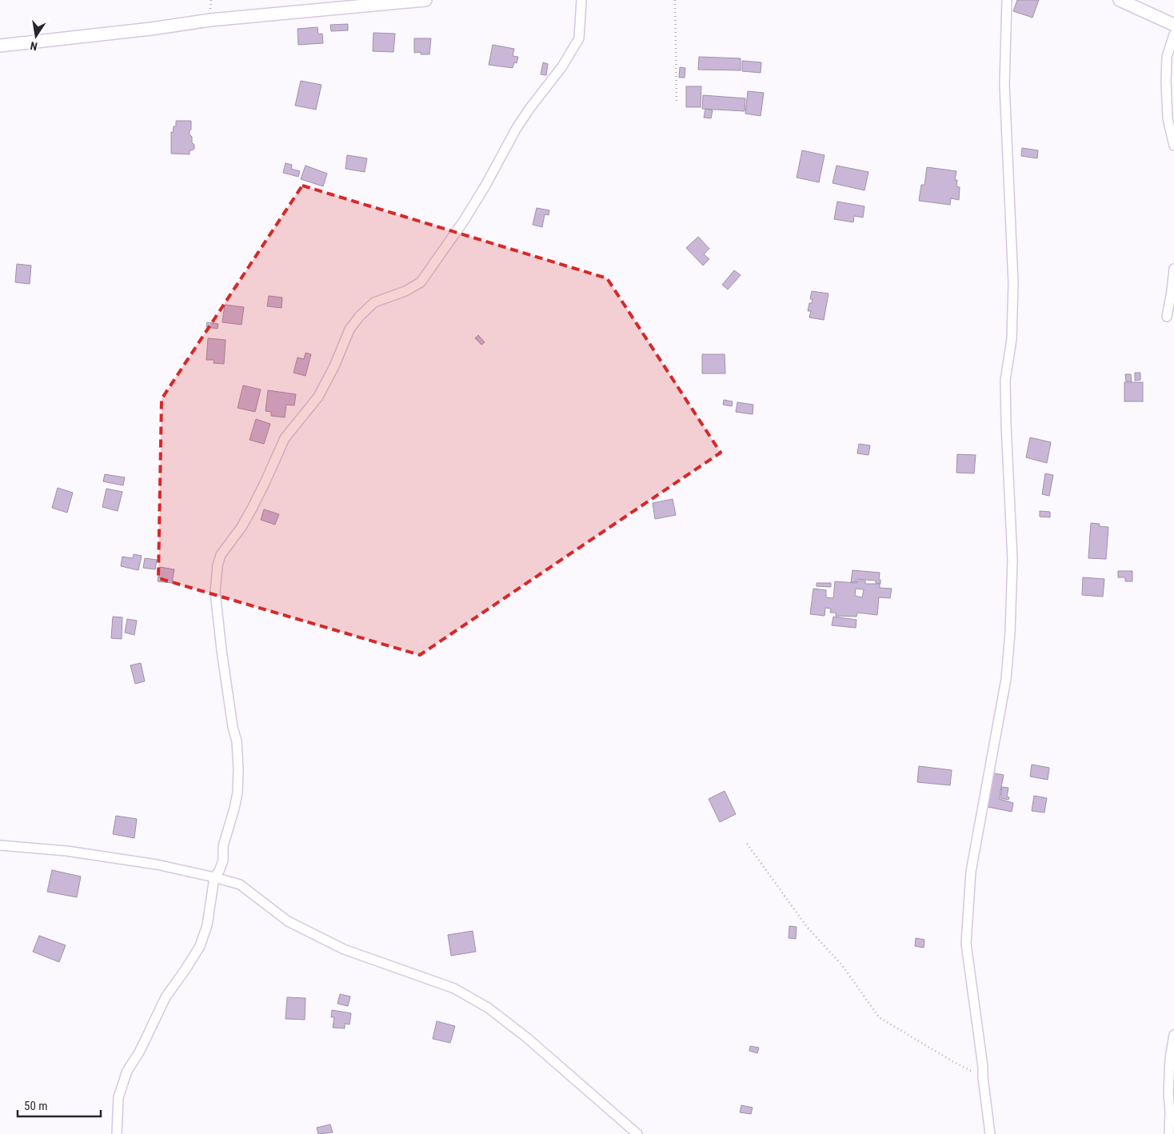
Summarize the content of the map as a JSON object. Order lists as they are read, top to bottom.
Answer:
{
  "scale_bar": "50 m",
  "north": "bottom"
}
